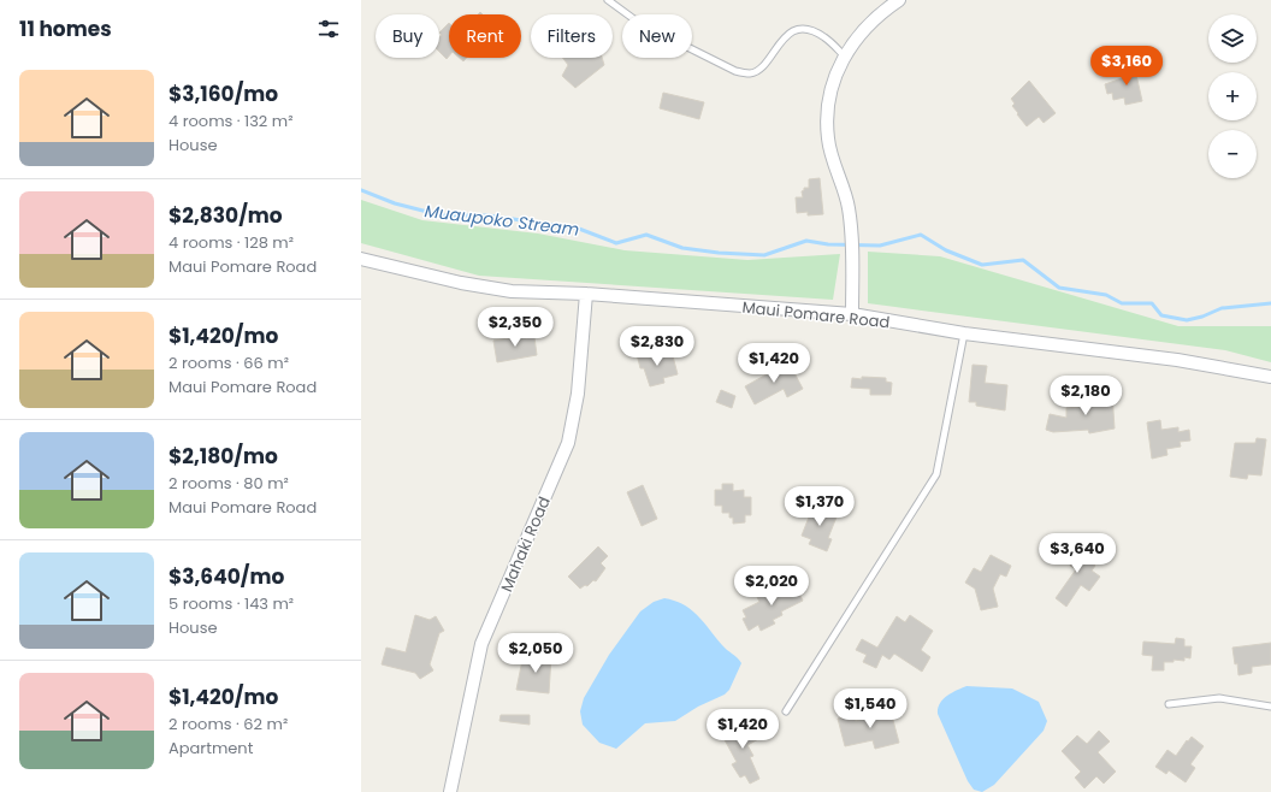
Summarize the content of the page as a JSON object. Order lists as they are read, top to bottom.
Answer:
{
  "streets": {
    "street": ["Maui Pomare Road", "Mahaki Road"]
  },
  "crossings": [
    ["Maui Pomare Road", "Mahaki Road"]
  ],
  "water": ["Muaupoko Stream"],
  "page": {
    "heading": "11 homes",
    "map_buttons": ["+", "−"],
    "chip": [
      "Buy",
      "Rent",
      "Filters",
      "New"
    ],
    "price": [
      "$3,160",
      "$2,350",
      "$2,830",
      "$1,420",
      "$2,180",
      "$1,370",
      "$3,640",
      "$2,020",
      "$2,050",
      "$1,540",
      "$1,420"
    ],
    "list": [
      {
        "name": "$3,160/mo",
        "note": "4 rooms · 132 m² · House"
      },
      {
        "name": "$2,830/mo",
        "note": "4 rooms · 128 m² · Maui Pomare Road"
      },
      {
        "name": "$1,420/mo",
        "note": "2 rooms · 66 m² · Maui Pomare Road"
      },
      {
        "name": "$2,180/mo",
        "note": "2 rooms · 80 m² · Maui Pomare Road"
      },
      {
        "name": "$3,640/mo",
        "note": "5 rooms · 143 m² · House"
      },
      {
        "name": "$1,420/mo",
        "note": "2 rooms · 62 m² · Apartment"
      }
    ]
  }
}
